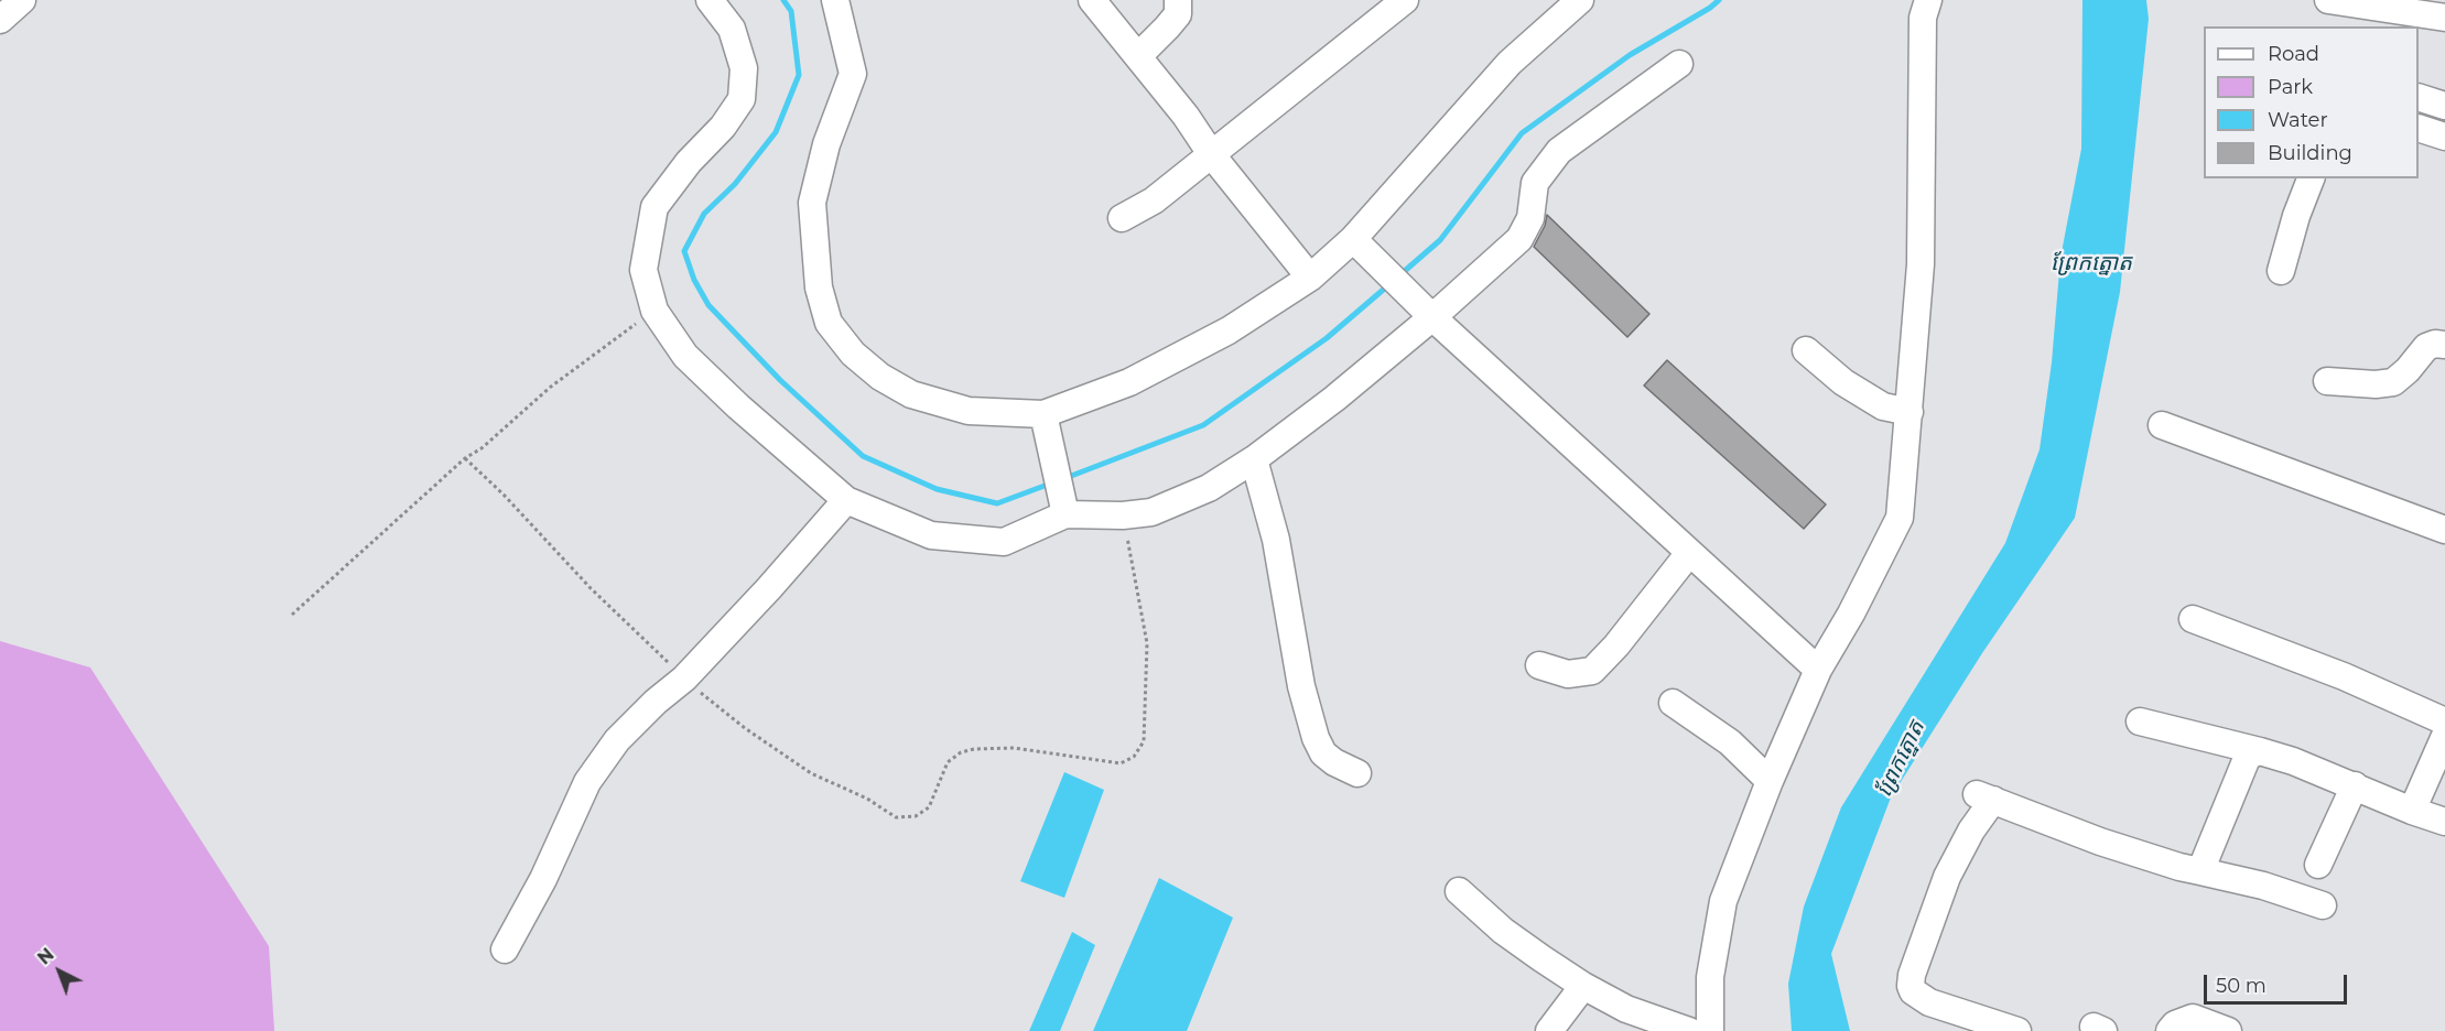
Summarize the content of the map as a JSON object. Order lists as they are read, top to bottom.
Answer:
{
  "water": ["ព្រែកត្នោត"],
  "legend": [
    "Road",
    "Park",
    "Water",
    "Building"
  ],
  "scale_bar": "50 m",
  "north": "top left"
}
